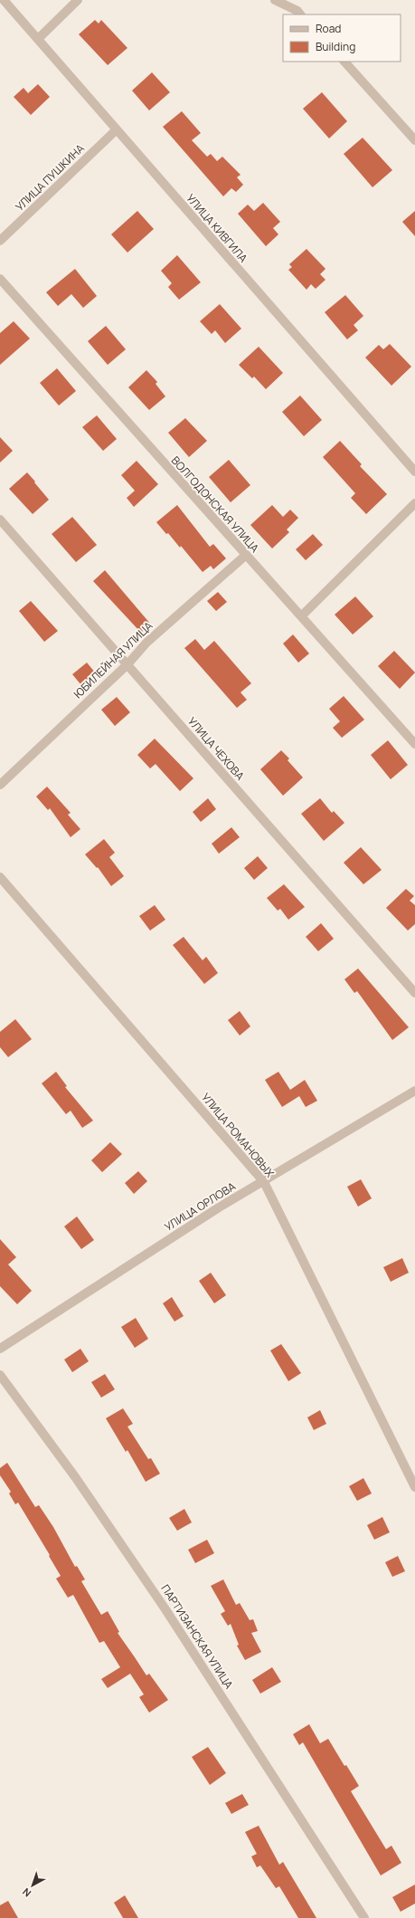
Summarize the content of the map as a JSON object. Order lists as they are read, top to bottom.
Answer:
{
  "streets": {
    "street": [
      "УЛИЦА ПУШКИНА",
      "УЛИЦА КИВГИЛА",
      "ВОЛГОДОНСКАЯ УЛИЦА",
      "ЮБИЛЕЙНАЯ УЛИЦА",
      "УЛИЦА ЧЕХОВА",
      "УЛИЦА РОМАНОВЫХ",
      "УЛИЦА ОРЛОВА",
      "ПАРТИЗАНСКАЯ УЛИЦА"
    ]
  },
  "crossings": [
    ["УЛИЦА ПУШКИНА", "УЛИЦА КИВГИЛА"],
    ["ВОЛГОДОНСКАЯ УЛИЦА", "ЮБИЛЕЙНАЯ УЛИЦА"],
    ["ЮБИЛЕЙНАЯ УЛИЦА", "УЛИЦА ЧЕХОВА"],
    ["УЛИЦА РОМАНОВЫХ", "УЛИЦА ОРЛОВА"]
  ],
  "legend": ["Road", "Building"],
  "north": "bottom left"
}
